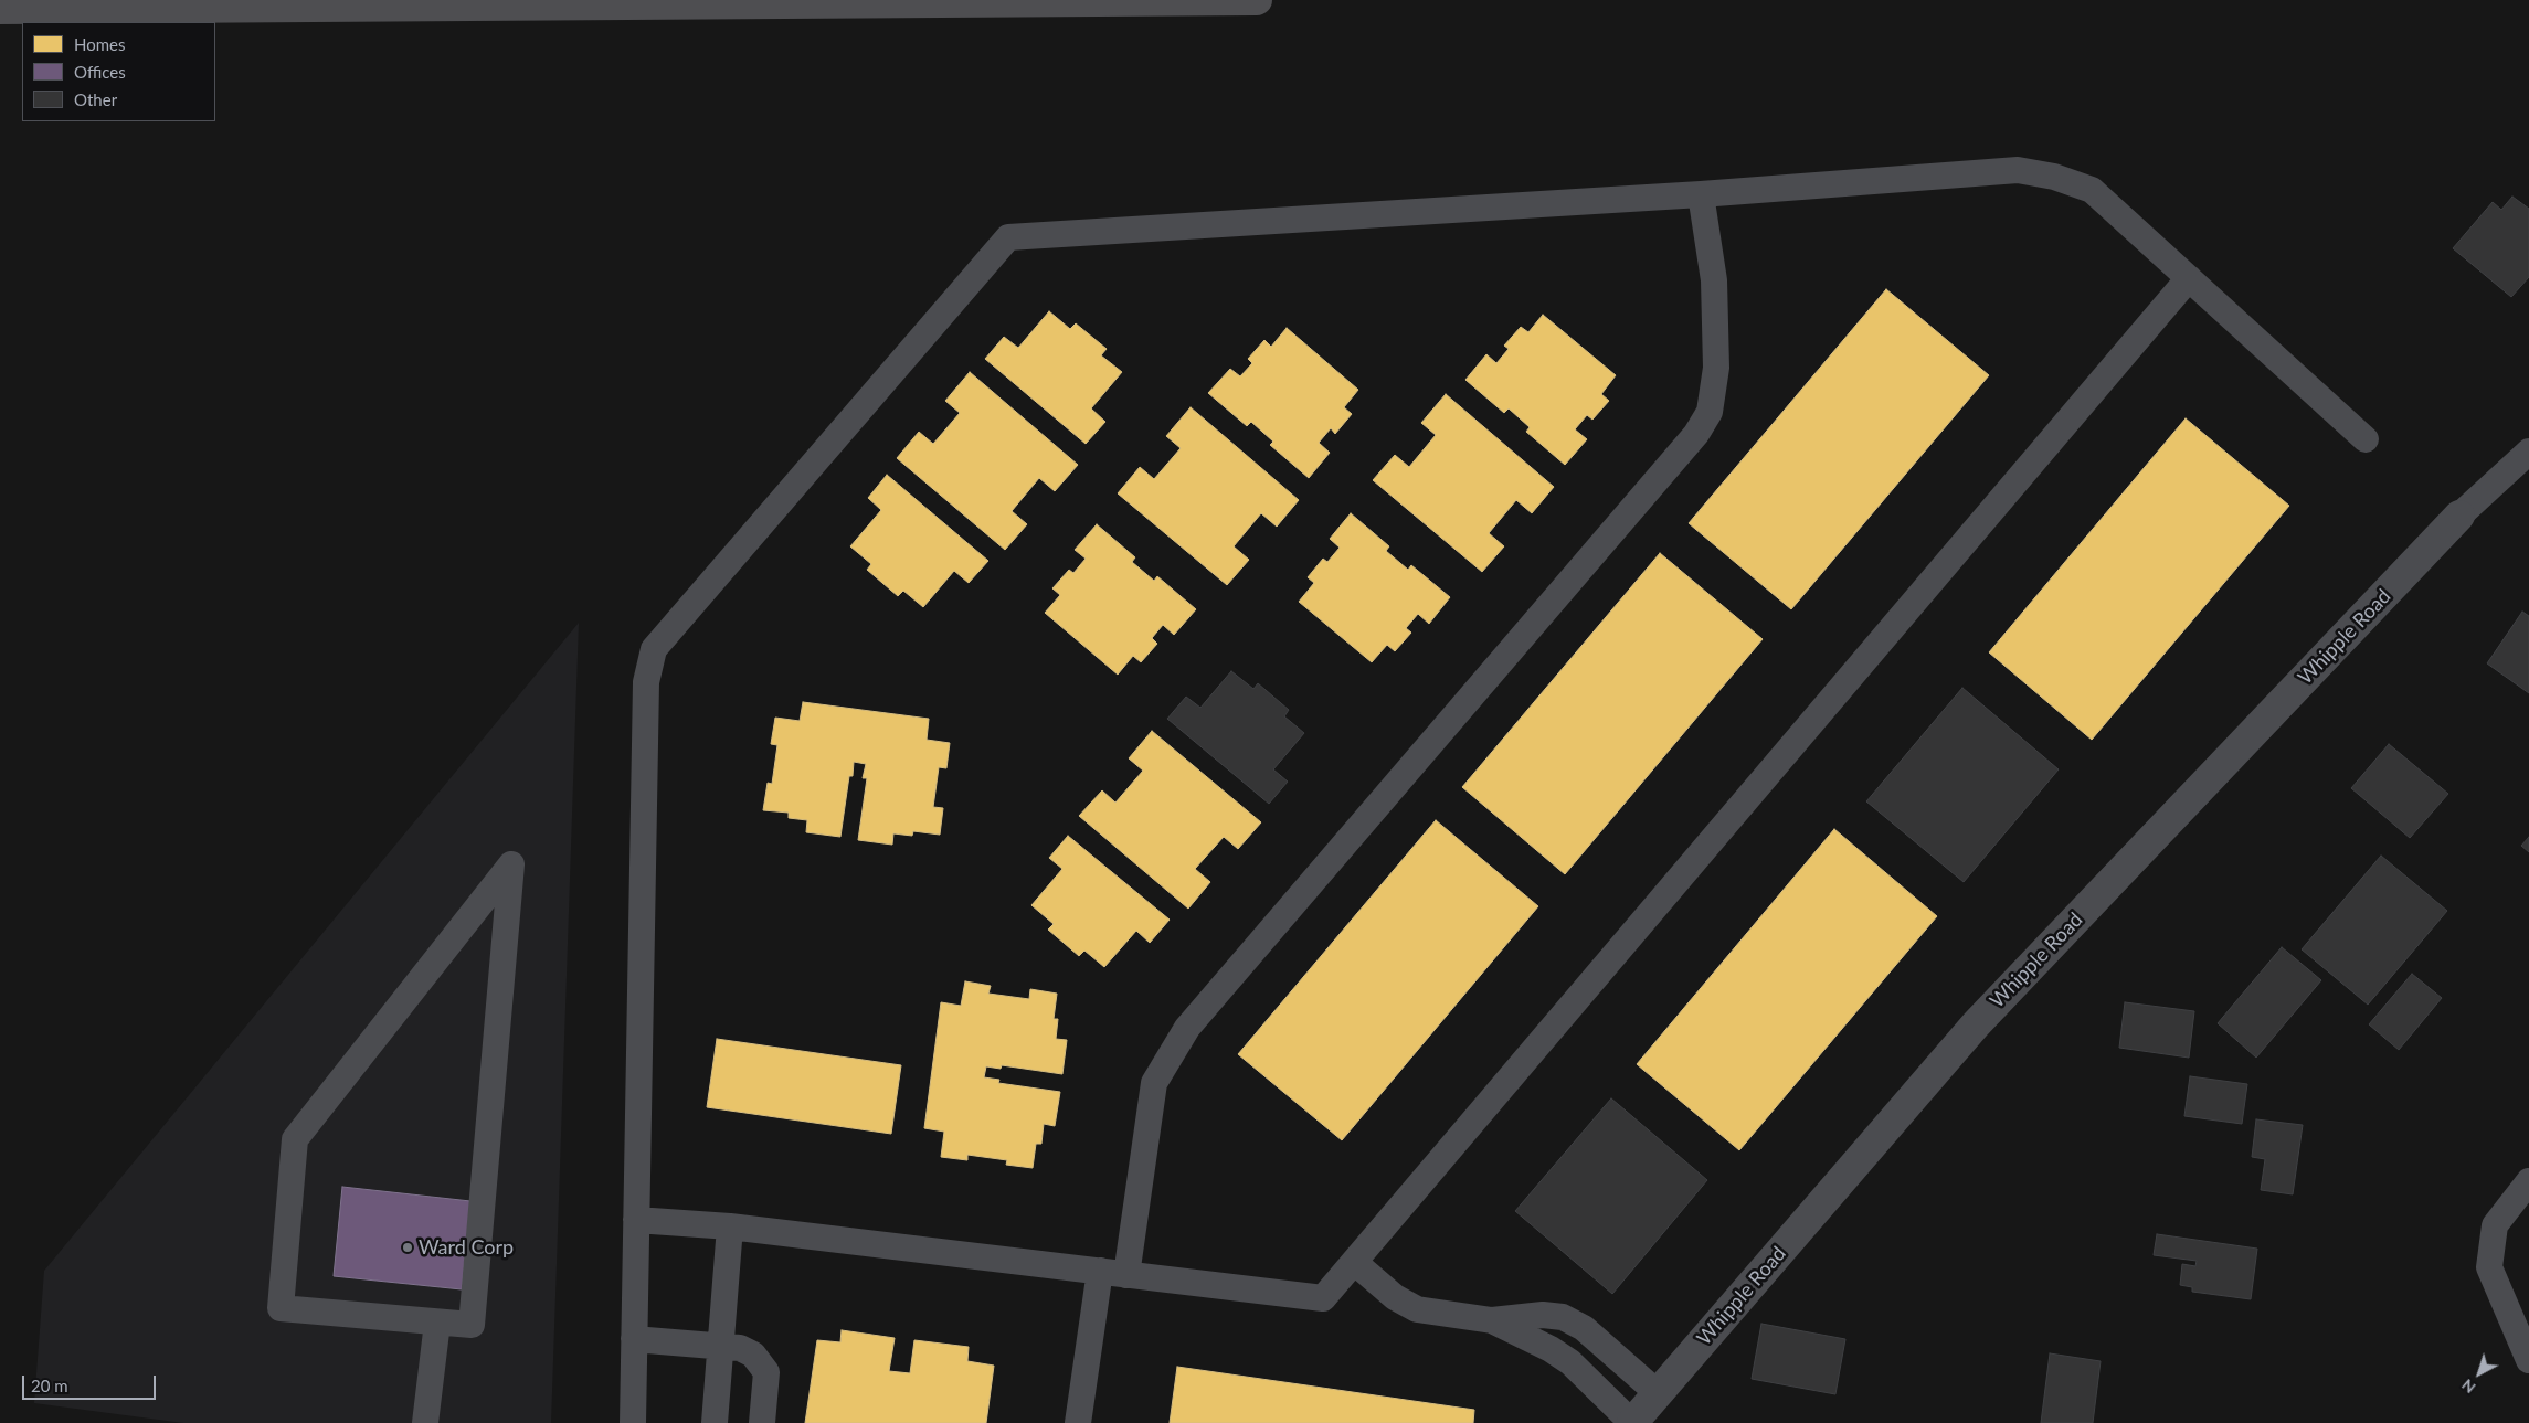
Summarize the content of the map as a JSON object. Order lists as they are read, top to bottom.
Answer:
{
  "streets": {
    "street": ["Whipple Road"]
  },
  "places": ["Ward Corp"],
  "legend": ["Homes", "Offices", "Other"],
  "scale_bar": "20 m",
  "north": "bottom left"
}
